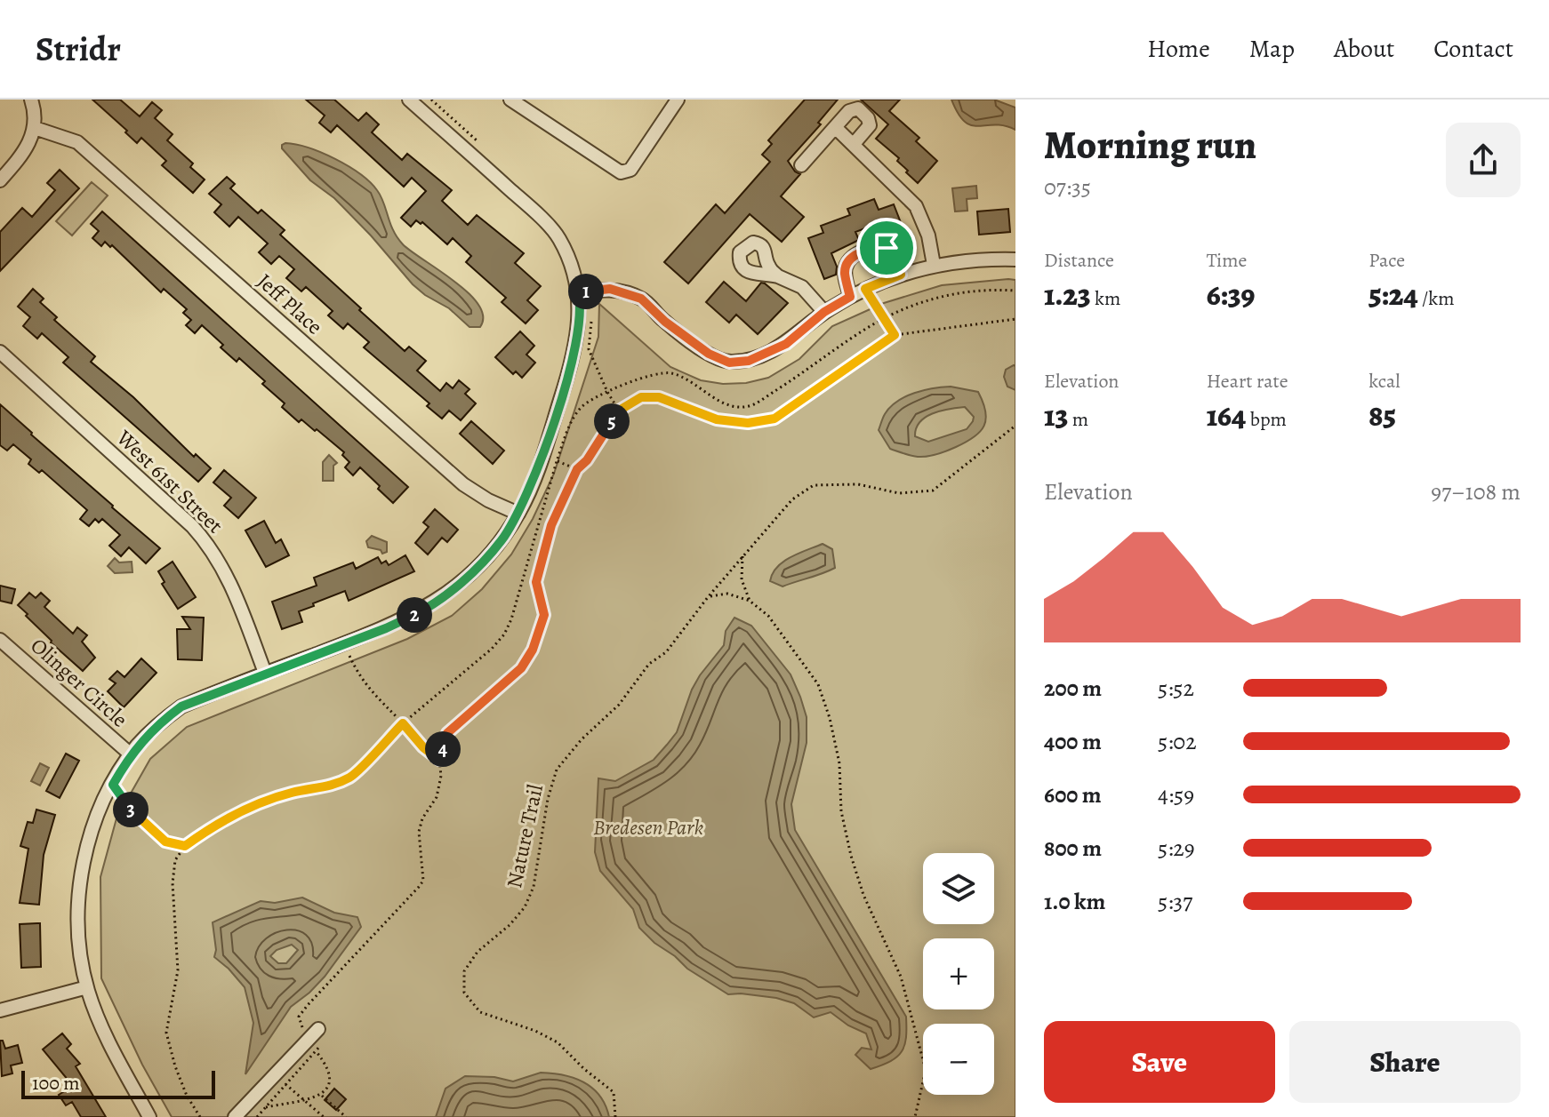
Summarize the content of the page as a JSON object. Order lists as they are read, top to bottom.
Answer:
{
  "streets": {
    "street": ["Jeff Place", "West 61st Street", "Olinger Circle"],
    "path": ["Nature Trail"]
  },
  "parks": ["Bredesen Park"],
  "scale_bar": "100 m",
  "page": {
    "header": "Stridr",
    "nav": [
      "Home",
      "Map",
      "About",
      "Contact"
    ],
    "heading": ["Morning run", "07:35"],
    "stats": [
      ["Distance", "1.23 km"],
      ["Time", "6:39"],
      ["Pace", "5:24 /km"],
      ["Elevation", "13 m"],
      ["Heart rate", "164 bpm"],
      ["kcal", "85"]
    ],
    "pins": [
      "1",
      "5",
      "2",
      "4",
      "3"
    ],
    "chart": ["Elevation", "97–108 m"],
    "list": [
      {
        "name": "200 m",
        "note": "5:52"
      },
      {
        "name": "400 m",
        "note": "5:02"
      },
      {
        "name": "600 m",
        "note": "4:59"
      },
      {
        "name": "800 m",
        "note": "5:29"
      },
      {
        "name": "1.0 km",
        "note": "5:37"
      }
    ],
    "map_buttons": ["+", "−"],
    "buttons": ["Save", "Share"],
    "scale": "100 m"
  }
}
